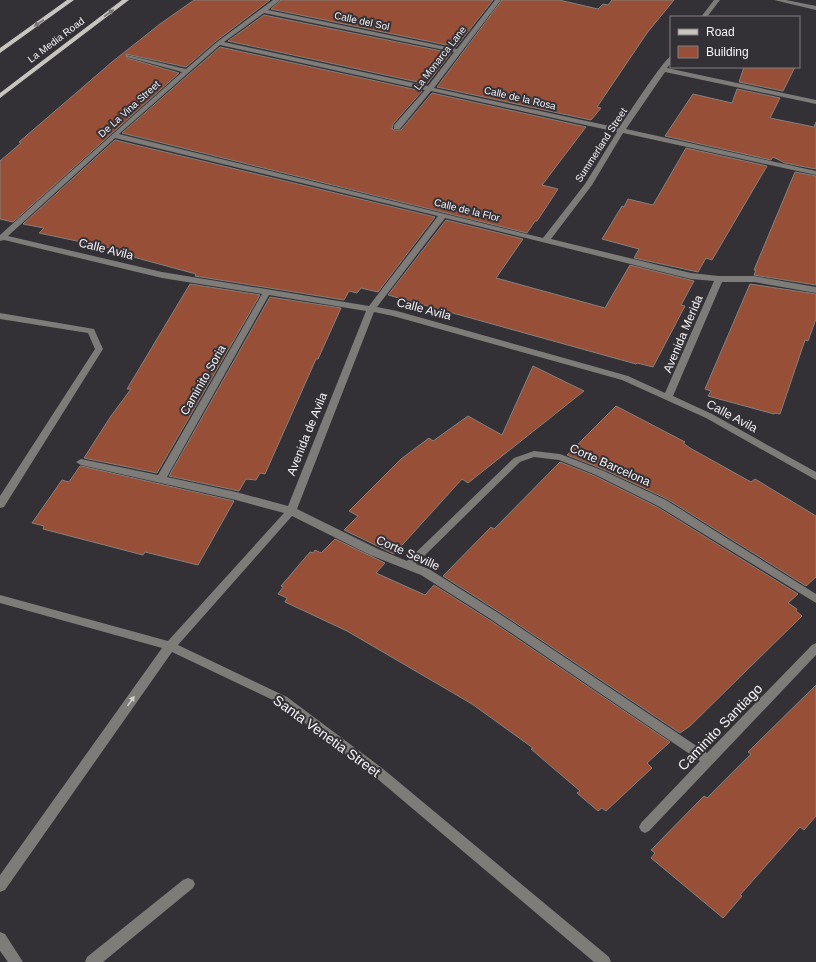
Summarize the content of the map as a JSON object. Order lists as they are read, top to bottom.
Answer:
{
  "streets": {
    "main road": ["La Media Road"],
    "street": [
      "Calle del Sol",
      "La Monarca Lane",
      "Calle de la Rosa",
      "De La Vina Street",
      "Summerland Street",
      "Calle de la Flor",
      "Calle Avila",
      "Avenida Merida",
      "Caminito Soria",
      "Avenida de Avila",
      "Corte Barcelona",
      "Corte Seville",
      "Caminito Santiago",
      "Santa Venetia Street"
    ]
  },
  "crossings": [
    ["Calle del Sol", "La Monarca Lane"],
    ["Calle del Sol", "De La Vina Street"],
    ["La Monarca Lane", "Calle de la Rosa"],
    ["Calle de la Rosa", "De La Vina Street"],
    ["Calle de la Rosa", "Summerland Street"],
    ["De La Vina Street", "Calle de la Flor"],
    ["De La Vina Street", "Calle Avila"],
    ["Summerland Street", "Calle de la Flor"],
    ["Calle de la Flor", "Avenida Merida"],
    ["Calle de la Flor", "Avenida de Avila"],
    ["Calle Avila", "Avenida Merida"],
    ["Calle Avila", "Caminito Soria"],
    ["Calle Avila", "Avenida de Avila"],
    ["Caminito Soria", "Corte Seville"],
    ["Avenida de Avila", "Corte Seville"],
    ["Avenida de Avila", "Santa Venetia Street"],
    ["Corte Barcelona", "Corte Seville"],
    ["Corte Seville", "Caminito Santiago"]
  ],
  "one_way": ["Avenida de Avila"],
  "legend": ["Road", "Building"]
}
